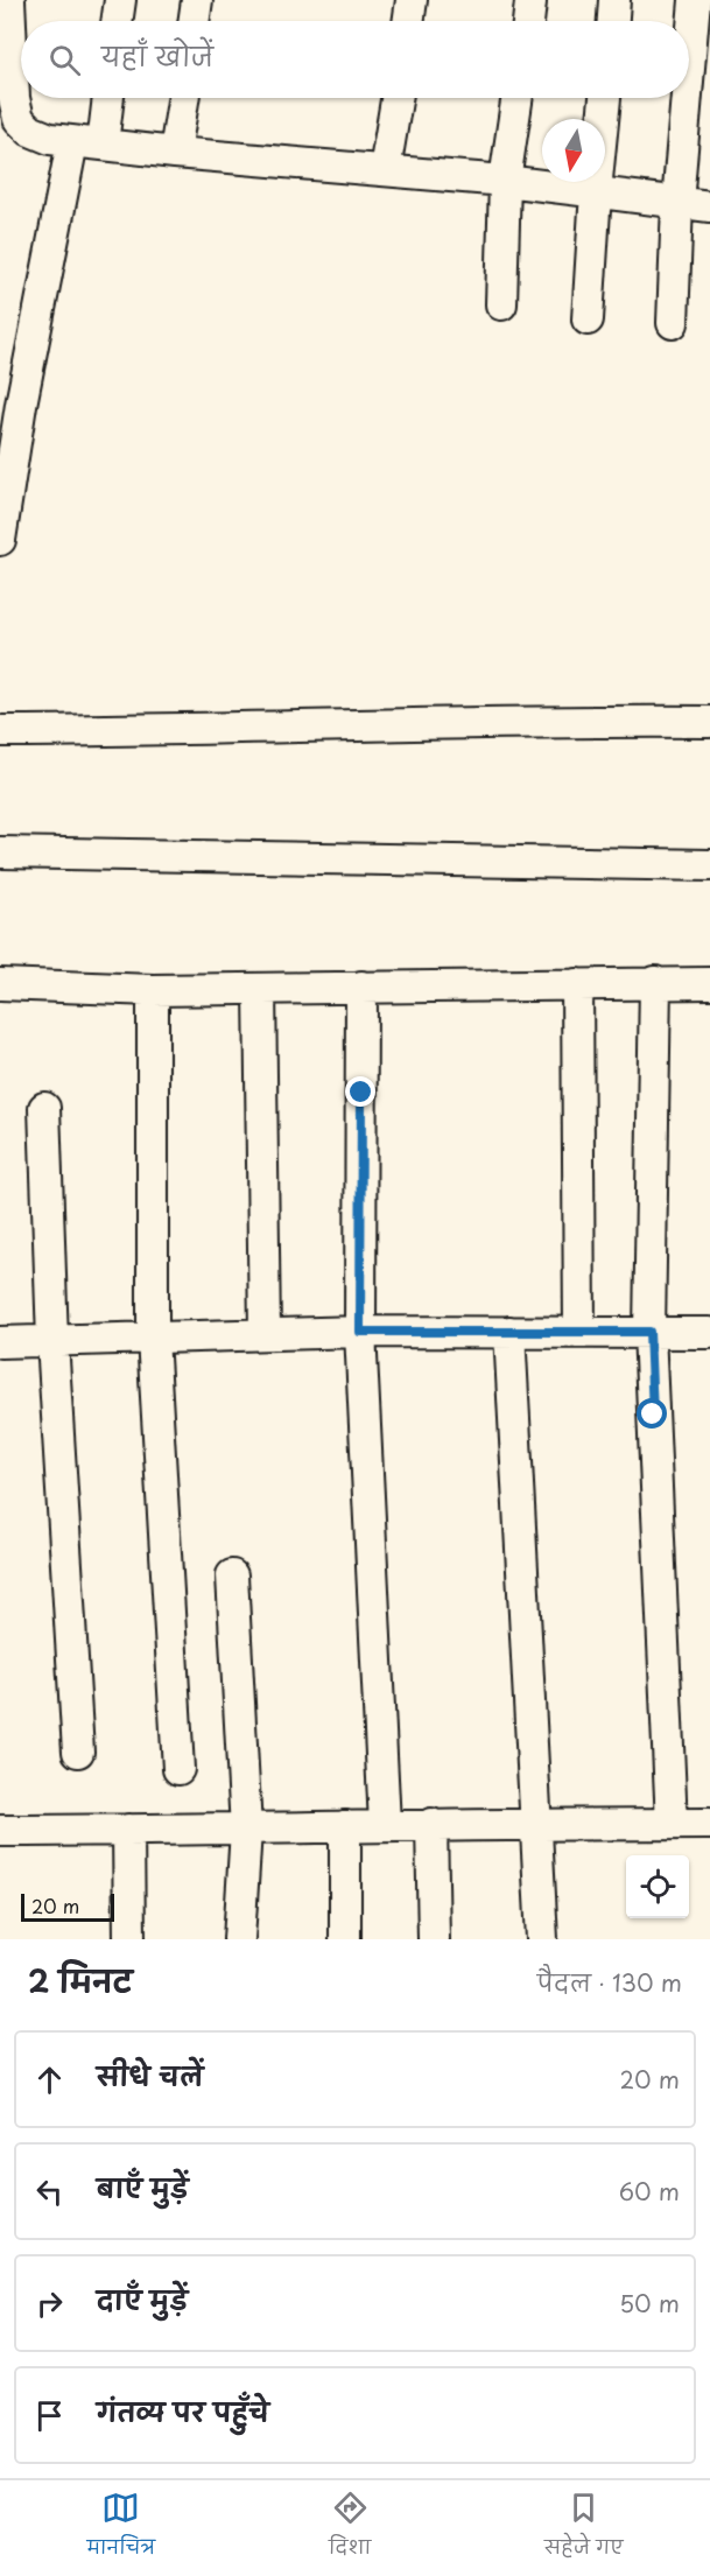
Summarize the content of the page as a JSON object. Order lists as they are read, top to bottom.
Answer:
{
  "scale_bar": "20 m",
  "north": "bottom",
  "page": {
    "search": "यहाँ खोजें",
    "scale": "20 m",
    "heading": ["2 मिनट", "पैदल · 130 m"],
    "list": [
      ["सीधे चलें", "20 m"],
      ["बाएँ मुड़ें", "60 m"],
      ["दाएँ मुड़ें", "50 m"],
      "गंतव्य पर पहुँचे"
    ],
    "nav": ["मानचित्र", "दिशा", "सहेजे गए"]
  }
}
